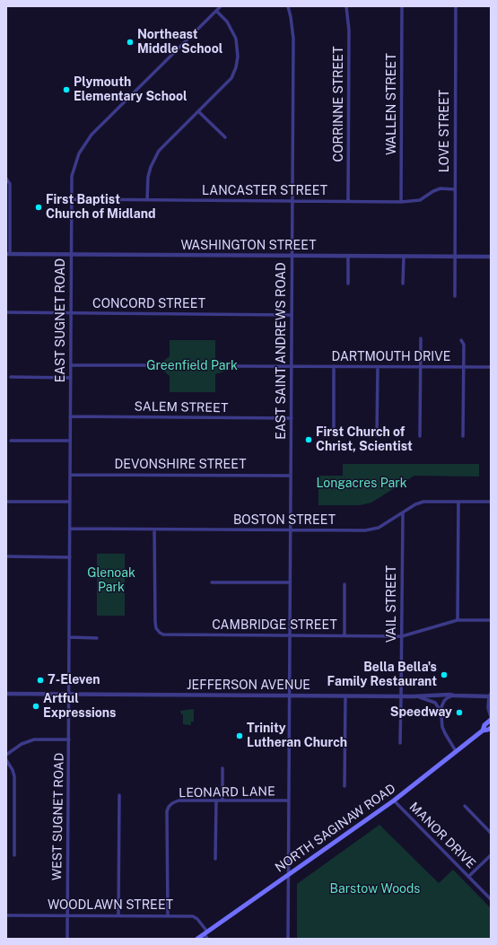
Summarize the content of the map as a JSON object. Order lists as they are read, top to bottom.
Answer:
{
  "streets": {
    "main road": ["NORTH SAGINAW ROAD"],
    "street": [
      "CORRINNE STREET",
      "WALLEN STREET",
      "LOVE STREET",
      "LANCASTER STREET",
      "WASHINGTON STREET",
      "CONCORD STREET",
      "EAST SUGNET ROAD",
      "EAST SAINT ANDREWS ROAD",
      "DARTMOUTH DRIVE",
      "SALEM STREET",
      "DEVONSHIRE STREET",
      "BOSTON STREET",
      "VAIL STREET",
      "CAMBRIDGE STREET",
      "JEFFERSON AVENUE",
      "LEONARD LANE",
      "WEST SUGNET ROAD",
      "MANOR DRIVE",
      "WOODLAWN STREET"
    ]
  },
  "crossings": [
    ["CORRINNE STREET", "LANCASTER STREET"],
    ["WALLEN STREET", "LANCASTER STREET"],
    ["LOVE STREET", "LANCASTER STREET"],
    ["LOVE STREET", "WASHINGTON STREET"],
    ["LANCASTER STREET", "EAST SUGNET ROAD"],
    ["LANCASTER STREET", "EAST SAINT ANDREWS ROAD"],
    ["WASHINGTON STREET", "EAST SUGNET ROAD"],
    ["WASHINGTON STREET", "EAST SAINT ANDREWS ROAD"],
    ["CONCORD STREET", "EAST SUGNET ROAD"],
    ["CONCORD STREET", "EAST SAINT ANDREWS ROAD"],
    ["EAST SUGNET ROAD", "SALEM STREET"],
    ["EAST SUGNET ROAD", "DEVONSHIRE STREET"],
    ["EAST SUGNET ROAD", "BOSTON STREET"],
    ["EAST SUGNET ROAD", "JEFFERSON AVENUE"],
    ["EAST SUGNET ROAD", "WEST SUGNET ROAD"],
    ["EAST SAINT ANDREWS ROAD", "DARTMOUTH DRIVE"],
    ["EAST SAINT ANDREWS ROAD", "SALEM STREET"],
    ["EAST SAINT ANDREWS ROAD", "DEVONSHIRE STREET"],
    ["EAST SAINT ANDREWS ROAD", "BOSTON STREET"],
    ["EAST SAINT ANDREWS ROAD", "CAMBRIDGE STREET"],
    ["EAST SAINT ANDREWS ROAD", "JEFFERSON AVENUE"],
    ["EAST SAINT ANDREWS ROAD", "LEONARD LANE"],
    ["EAST SAINT ANDREWS ROAD", "NORTH SAGINAW ROAD"],
    ["BOSTON STREET", "VAIL STREET"],
    ["BOSTON STREET", "CAMBRIDGE STREET"],
    ["VAIL STREET", "CAMBRIDGE STREET"],
    ["VAIL STREET", "JEFFERSON AVENUE"],
    ["JEFFERSON AVENUE", "WEST SUGNET ROAD"],
    ["LEONARD LANE", "WOODLAWN STREET"],
    ["WEST SUGNET ROAD", "WOODLAWN STREET"],
    ["NORTH SAGINAW ROAD", "MANOR DRIVE"],
    ["NORTH SAGINAW ROAD", "WOODLAWN STREET"]
  ],
  "parks": [
    "Greenfield Park",
    "Longacres Park",
    "Glenoak Park",
    "Barstow Woods"
  ],
  "places": [
    "Northeast Middle School",
    "Plymouth Elementary School",
    "First Baptist Church of Midland",
    "First Church of Christ, Scientist",
    "Bella Bella's Family Restaurant",
    "7-Eleven",
    "Artful Expressions",
    "Speedway",
    "Trinity Lutheran Church"
  ]
}
